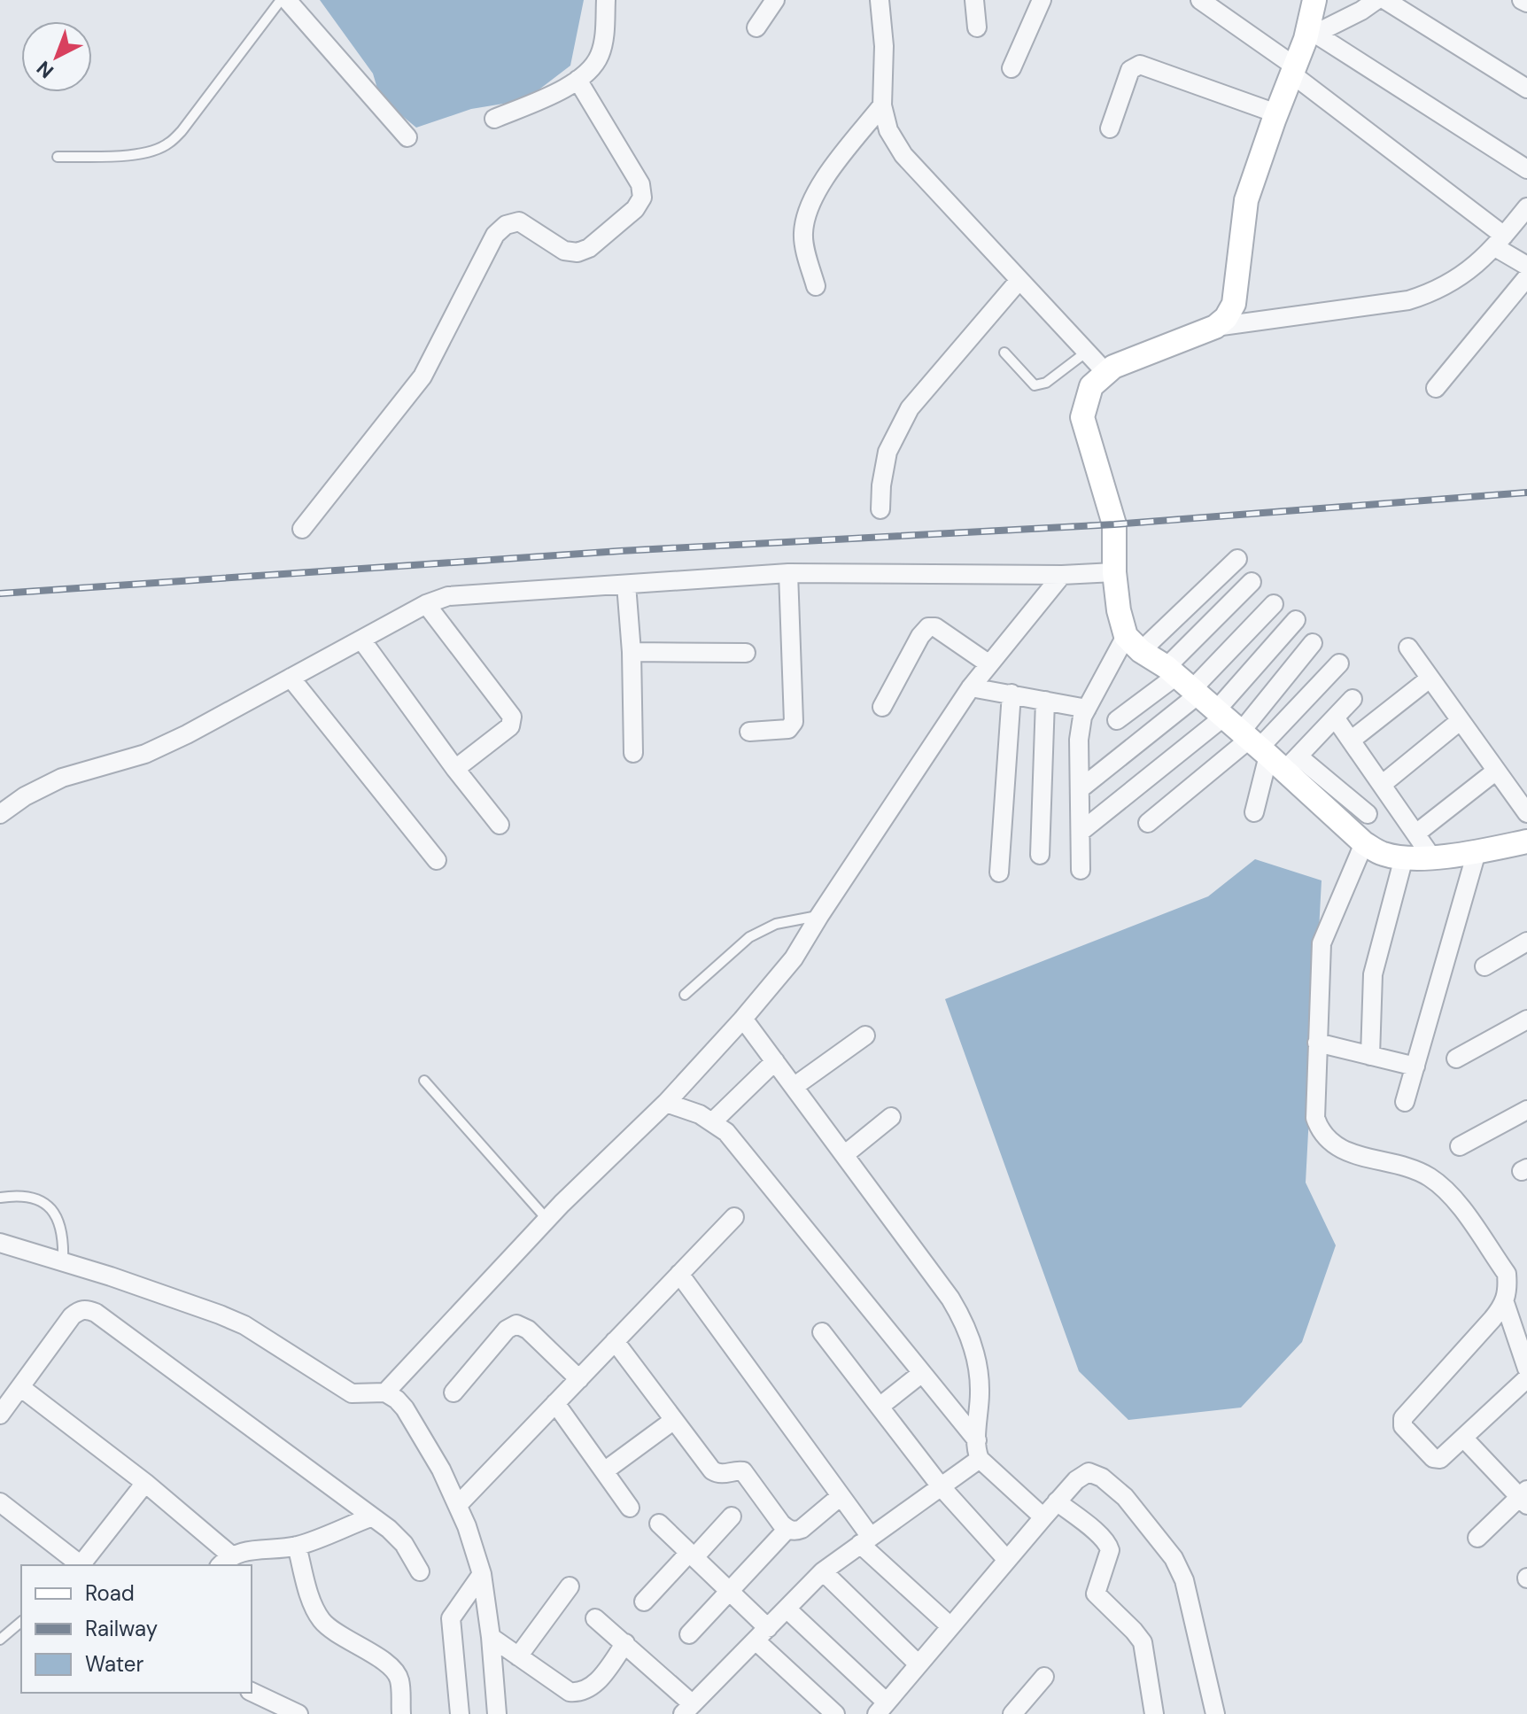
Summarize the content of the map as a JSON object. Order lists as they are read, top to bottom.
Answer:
{
  "legend": ["Road", "Railway", "Water"],
  "north": "bottom left"
}
